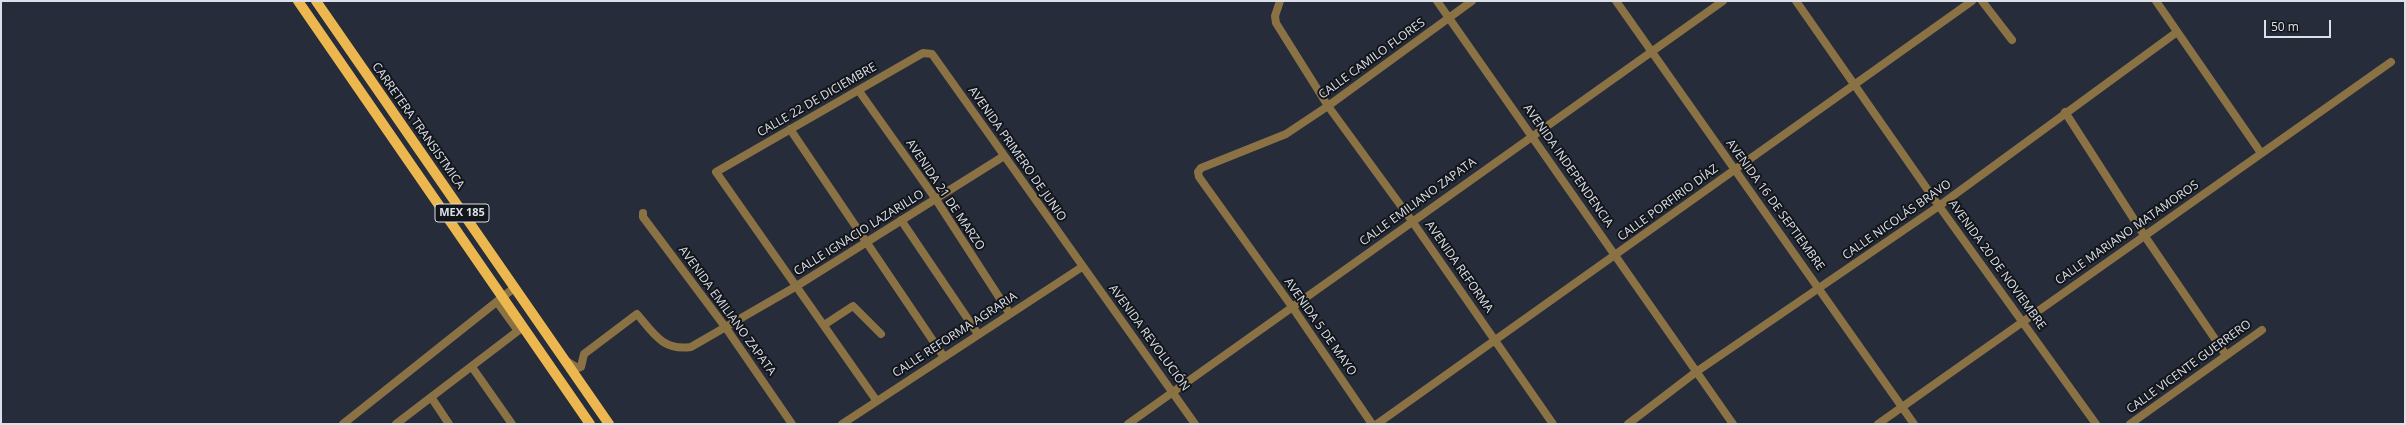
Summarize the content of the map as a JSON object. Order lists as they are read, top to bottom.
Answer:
{
  "streets": {
    "main road": ["CARRETERA TRANSISTMICA", "MEX 185"],
    "street": [
      "CALLE CAMILO FLORES",
      "CALLE 22 DE DICIEMBRE",
      "AVENIDA PRIMERO DE JUNIO",
      "AVENIDA INDEPENDENCIA",
      "AVENIDA 21 DE MARZO",
      "CALLE EMILIANO ZAPATA",
      "CALLE PORFIRIO DÍAZ",
      "AVENIDA 16 DE SEPTIEMBRE",
      "CALLE NICOLÁS BRAVO",
      "CALLE IGNACIO LAZARILLO",
      "CALLE MARIANO MATAMOROS",
      "AVENIDA 20 DE NOVIEMBRE",
      "AVENIDA REFORMA",
      "AVENIDA EMILIANO ZAPATA",
      "AVENIDA 5 DE MAYO",
      "CALLE REFORMA AGRARIA",
      "AVENIDA REVOLUCIÓN",
      "CALLE VICENTE GUERRERO"
    ]
  },
  "crossings": [
    ["CALLE CAMILO FLORES", "AVENIDA INDEPENDENCIA"],
    ["CALLE CAMILO FLORES", "AVENIDA REFORMA"],
    ["CALLE CAMILO FLORES", "AVENIDA 5 DE MAYO"],
    ["CALLE 22 DE DICIEMBRE", "AVENIDA PRIMERO DE JUNIO"],
    ["CALLE 22 DE DICIEMBRE", "AVENIDA 21 DE MARZO"],
    ["CALLE 22 DE DICIEMBRE", "CALLE IGNACIO LAZARILLO"],
    ["CARRETERA TRANSISTMICA", "CALLE IGNACIO LAZARILLO"],
    ["AVENIDA PRIMERO DE JUNIO", "CALLE IGNACIO LAZARILLO"],
    ["AVENIDA PRIMERO DE JUNIO", "CALLE REFORMA AGRARIA"],
    ["AVENIDA PRIMERO DE JUNIO", "AVENIDA REVOLUCIÓN"],
    ["AVENIDA INDEPENDENCIA", "CALLE EMILIANO ZAPATA"],
    ["AVENIDA INDEPENDENCIA", "CALLE PORFIRIO DÍAZ"],
    ["AVENIDA INDEPENDENCIA", "CALLE NICOLÁS BRAVO"],
    ["AVENIDA 21 DE MARZO", "CALLE IGNACIO LAZARILLO"],
    ["AVENIDA 21 DE MARZO", "CALLE REFORMA AGRARIA"],
    ["CALLE EMILIANO ZAPATA", "AVENIDA 16 DE SEPTIEMBRE"],
    ["CALLE EMILIANO ZAPATA", "AVENIDA REFORMA"],
    ["CALLE EMILIANO ZAPATA", "AVENIDA 5 DE MAYO"],
    ["CALLE EMILIANO ZAPATA", "AVENIDA REVOLUCIÓN"],
    ["CALLE PORFIRIO DÍAZ", "AVENIDA 16 DE SEPTIEMBRE"],
    ["CALLE PORFIRIO DÍAZ", "AVENIDA 20 DE NOVIEMBRE"],
    ["CALLE PORFIRIO DÍAZ", "AVENIDA REFORMA"],
    ["AVENIDA 16 DE SEPTIEMBRE", "CALLE NICOLÁS BRAVO"],
    ["AVENIDA 16 DE SEPTIEMBRE", "CALLE MARIANO MATAMOROS"],
    ["CALLE NICOLÁS BRAVO", "AVENIDA 20 DE NOVIEMBRE"],
    ["CALLE IGNACIO LAZARILLO", "AVENIDA EMILIANO ZAPATA"],
    ["CALLE MARIANO MATAMOROS", "AVENIDA 20 DE NOVIEMBRE"],
    ["CALLE REFORMA AGRARIA", "AVENIDA REVOLUCIÓN"]
  ],
  "scale_bar": "50 m"
}
